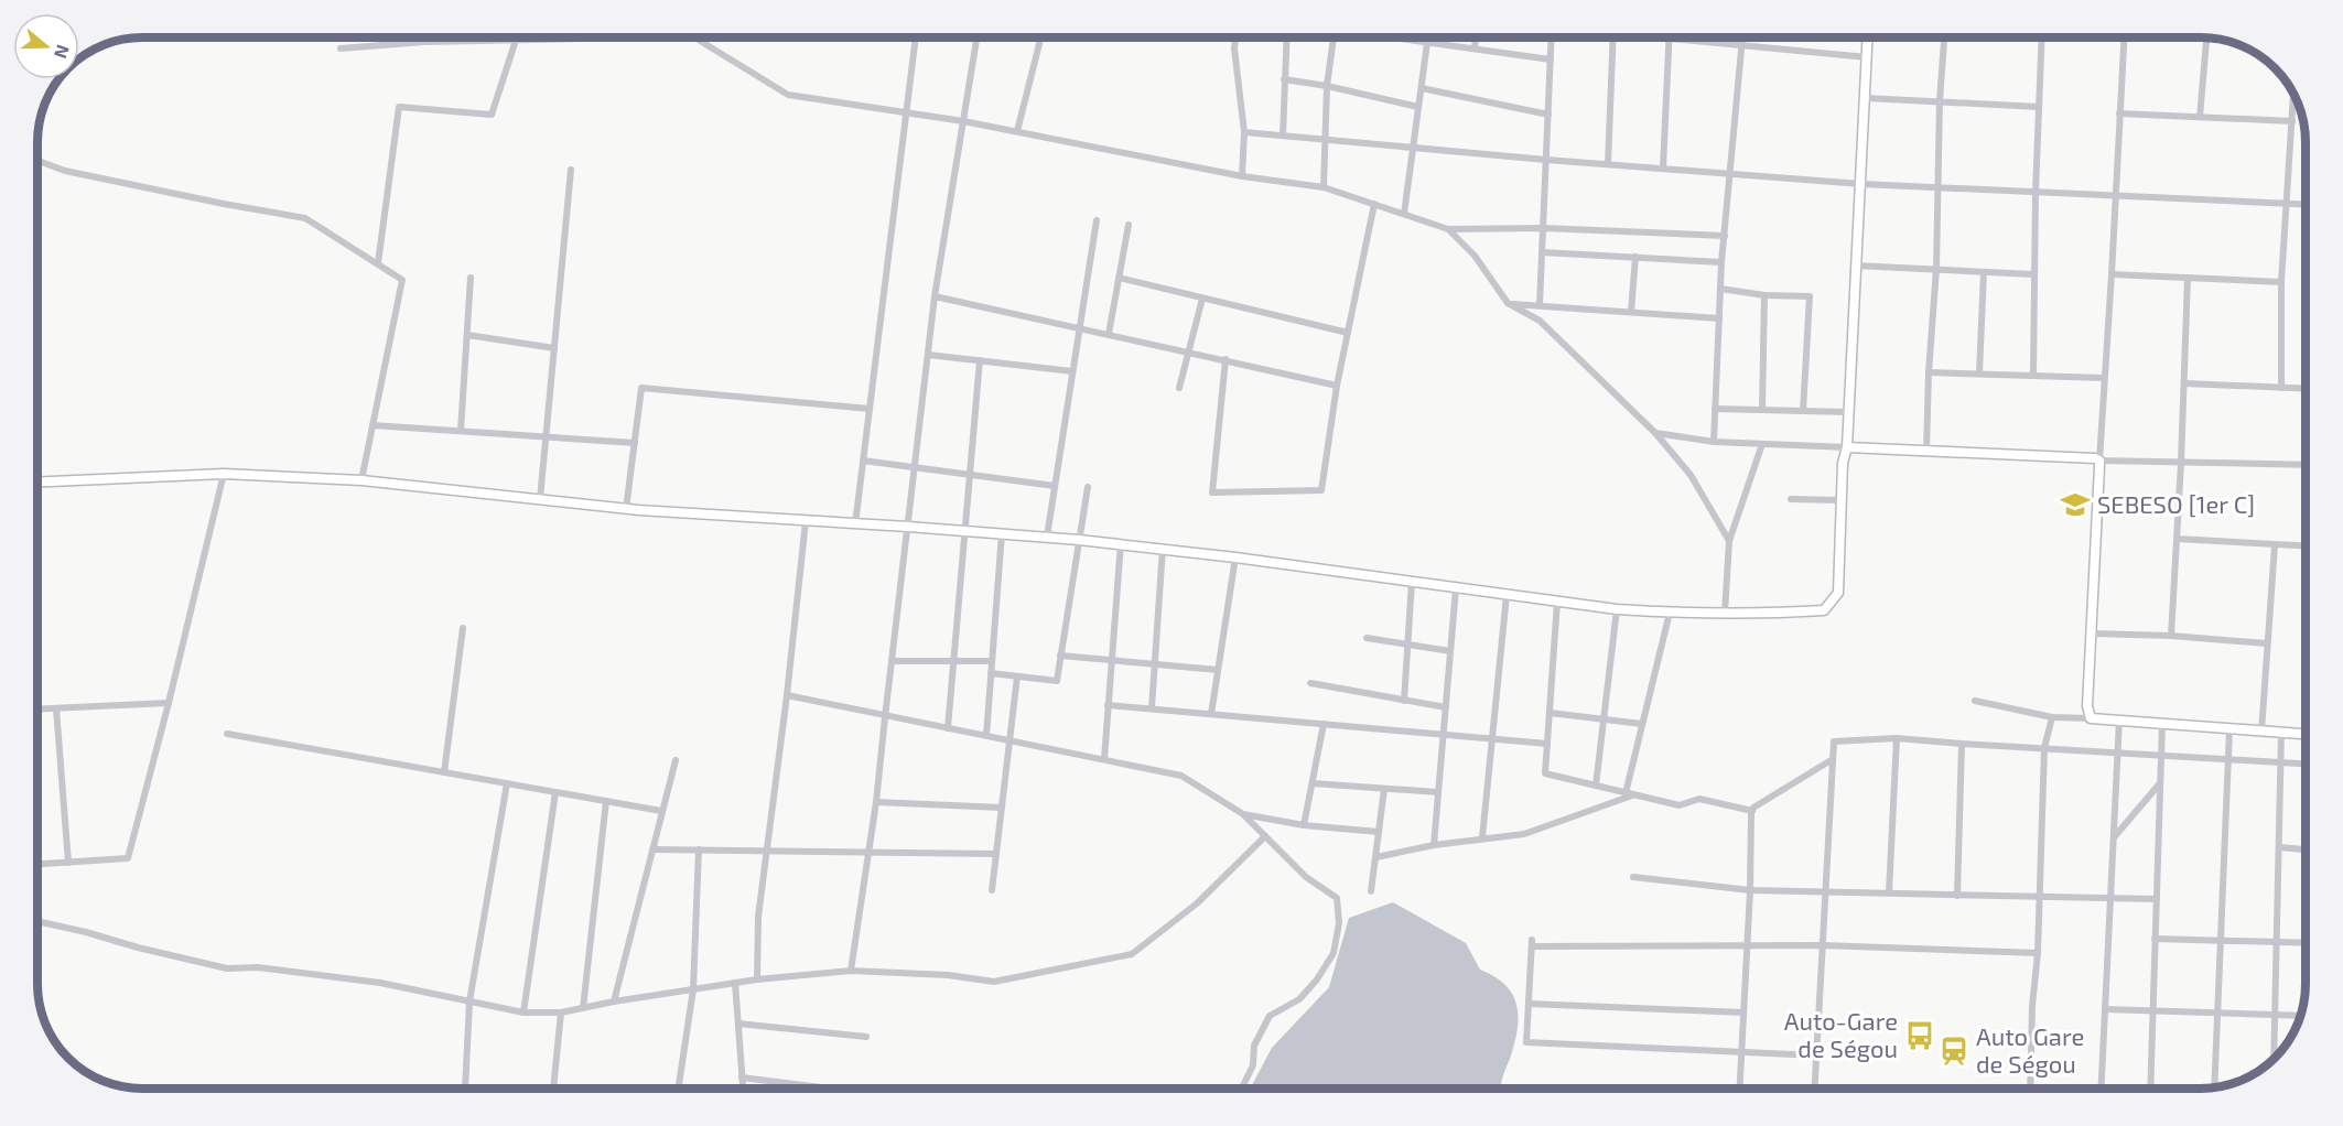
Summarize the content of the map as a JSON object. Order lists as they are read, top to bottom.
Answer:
{
  "places": {
    "school or university": ["SEBESO [1er C]"],
    "bus stop": ["Auto-Gare de Ségou"],
    "station": ["Auto Gare de Ségou"]
  },
  "north": "right"
}
